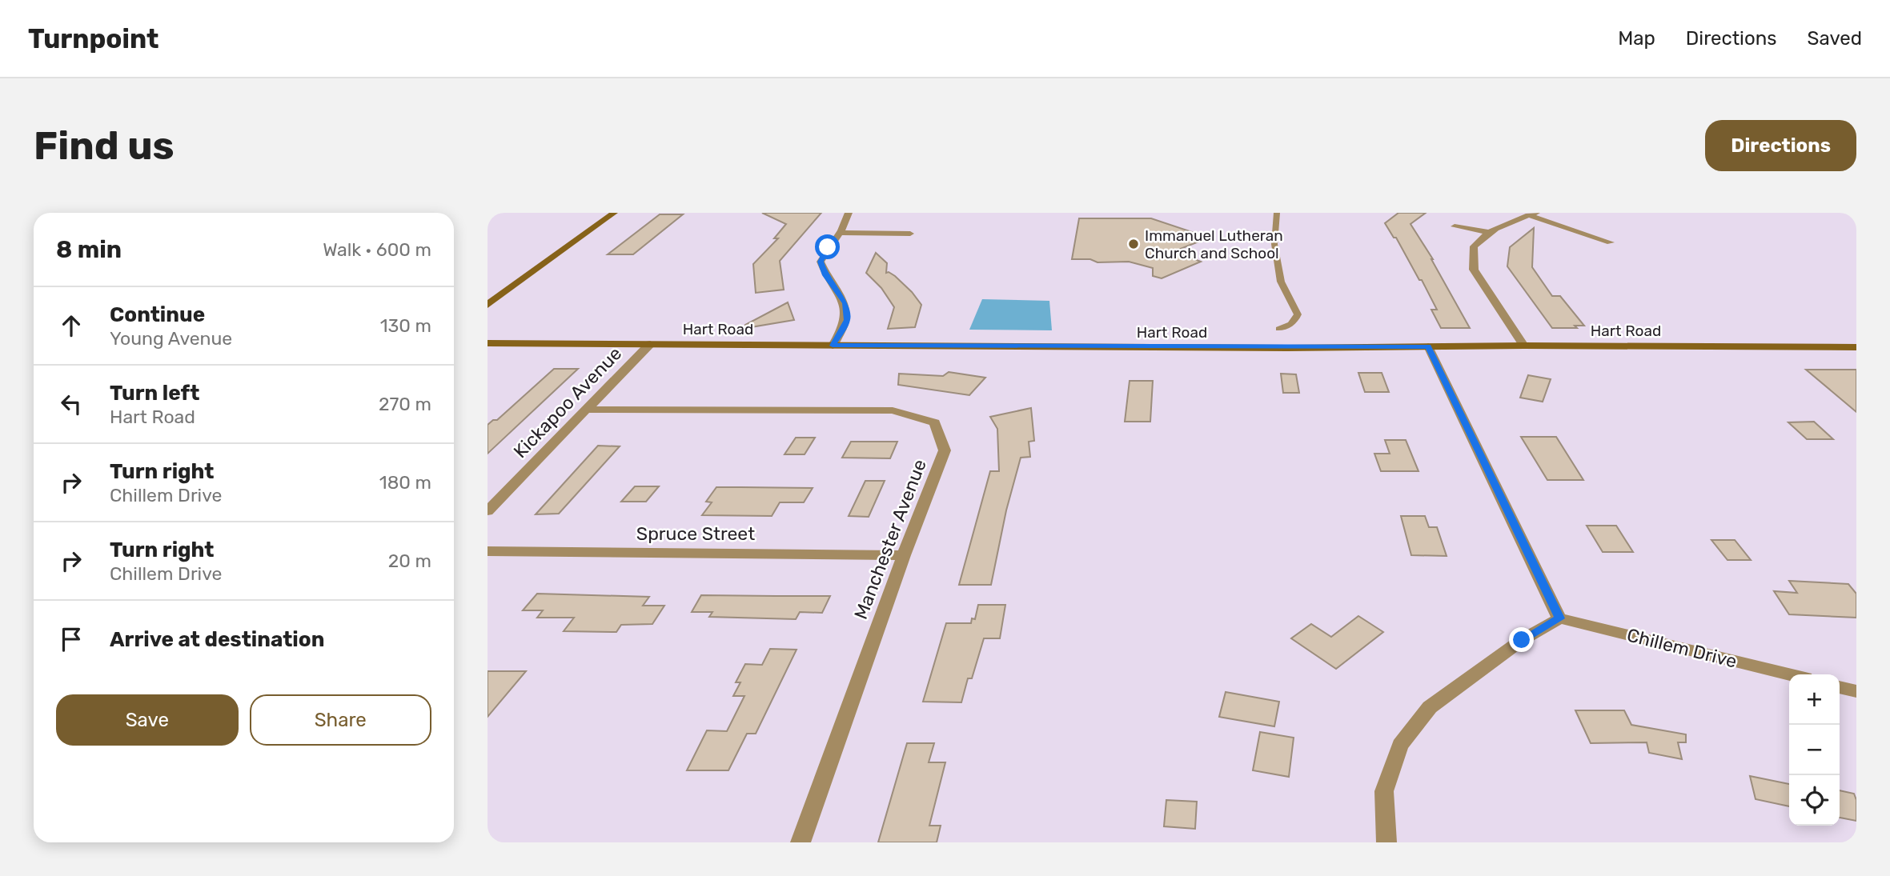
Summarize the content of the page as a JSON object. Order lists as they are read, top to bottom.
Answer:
{
  "streets": {
    "street": [
      "Hart Road",
      "Kickapoo Avenue",
      "Spruce Street",
      "Manchester Avenue",
      "Chillem Drive"
    ]
  },
  "crossings": [
    ["Hart Road", "Kickapoo Avenue"],
    ["Kickapoo Avenue", "Manchester Avenue"],
    ["Spruce Street", "Manchester Avenue"]
  ],
  "places": ["Immanuel Lutheran Church and School"],
  "page": {
    "header": "Turnpoint",
    "nav": ["Map", "Directions", "Saved"],
    "buttons": [
      "Directions",
      ["Save", "Share"]
    ],
    "title": "Find us",
    "heading": ["8 min", "Walk · 600 m"],
    "list": [
      ["Continue", "Young Avenue", "130 m"],
      ["Turn left", "Hart Road", "270 m"],
      ["Turn right", "Chillem Drive", "180 m"],
      ["Turn right", "Chillem Drive", "20 m"],
      "Arrive at destination"
    ],
    "map_buttons": ["+", "−"]
  }
}
